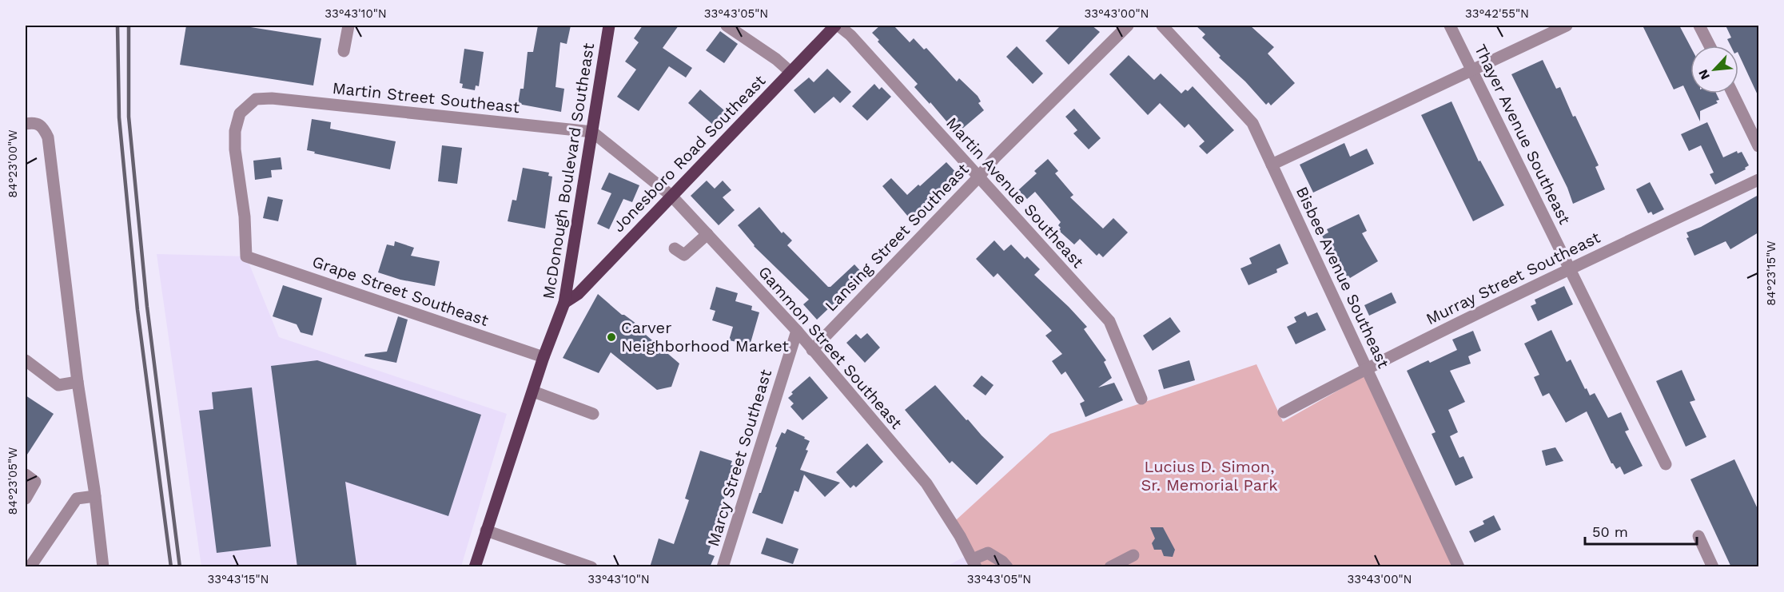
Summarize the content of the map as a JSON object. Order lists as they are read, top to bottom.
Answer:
{
  "streets": {
    "main road": ["Jonesboro Road Southeast", "McDonough Boulevard Southeast"],
    "street": [
      "Martin Street Southeast",
      "Thayer Avenue Southeast",
      "Martin Avenue Southeast",
      "Lansing Street Southeast",
      "Bisbee Avenue Southeast",
      "Murray Street Southeast",
      "Grape Street Southeast",
      "Gammon Street Southeast",
      "Marcy Street Southeast"
    ]
  },
  "crossings": [
    ["Martin Street Southeast", "McDonough Boulevard Southeast"],
    ["Martin Street Southeast", "Grape Street Southeast"],
    ["Martin Street Southeast", "Gammon Street Southeast"],
    ["Thayer Avenue Southeast", "Murray Street Southeast"],
    ["Jonesboro Road Southeast", "McDonough Boulevard Southeast"],
    ["Jonesboro Road Southeast", "Martin Avenue Southeast"],
    ["Jonesboro Road Southeast", "Gammon Street Southeast"],
    ["McDonough Boulevard Southeast", "Grape Street Southeast"],
    ["McDonough Boulevard Southeast", "Gammon Street Southeast"],
    ["Martin Avenue Southeast", "Lansing Street Southeast"],
    ["Lansing Street Southeast", "Gammon Street Southeast"],
    ["Bisbee Avenue Southeast", "Murray Street Southeast"],
    ["Gammon Street Southeast", "Marcy Street Southeast"]
  ],
  "parks": ["Lucius D. Simon, Sr. Memorial Park"],
  "places": ["Carver Neighborhood Market"],
  "scale_bar": "50 m",
  "north": "bottom left",
  "coordinates": [
    "33°43'10\"N",
    "33°43'05\"N",
    "33°43'00\"N",
    "33°42'55\"N",
    "84°23'00\"W",
    "84°23'15\"W",
    "84°23'05\"W",
    "33°43'15\"N"
  ]
}
